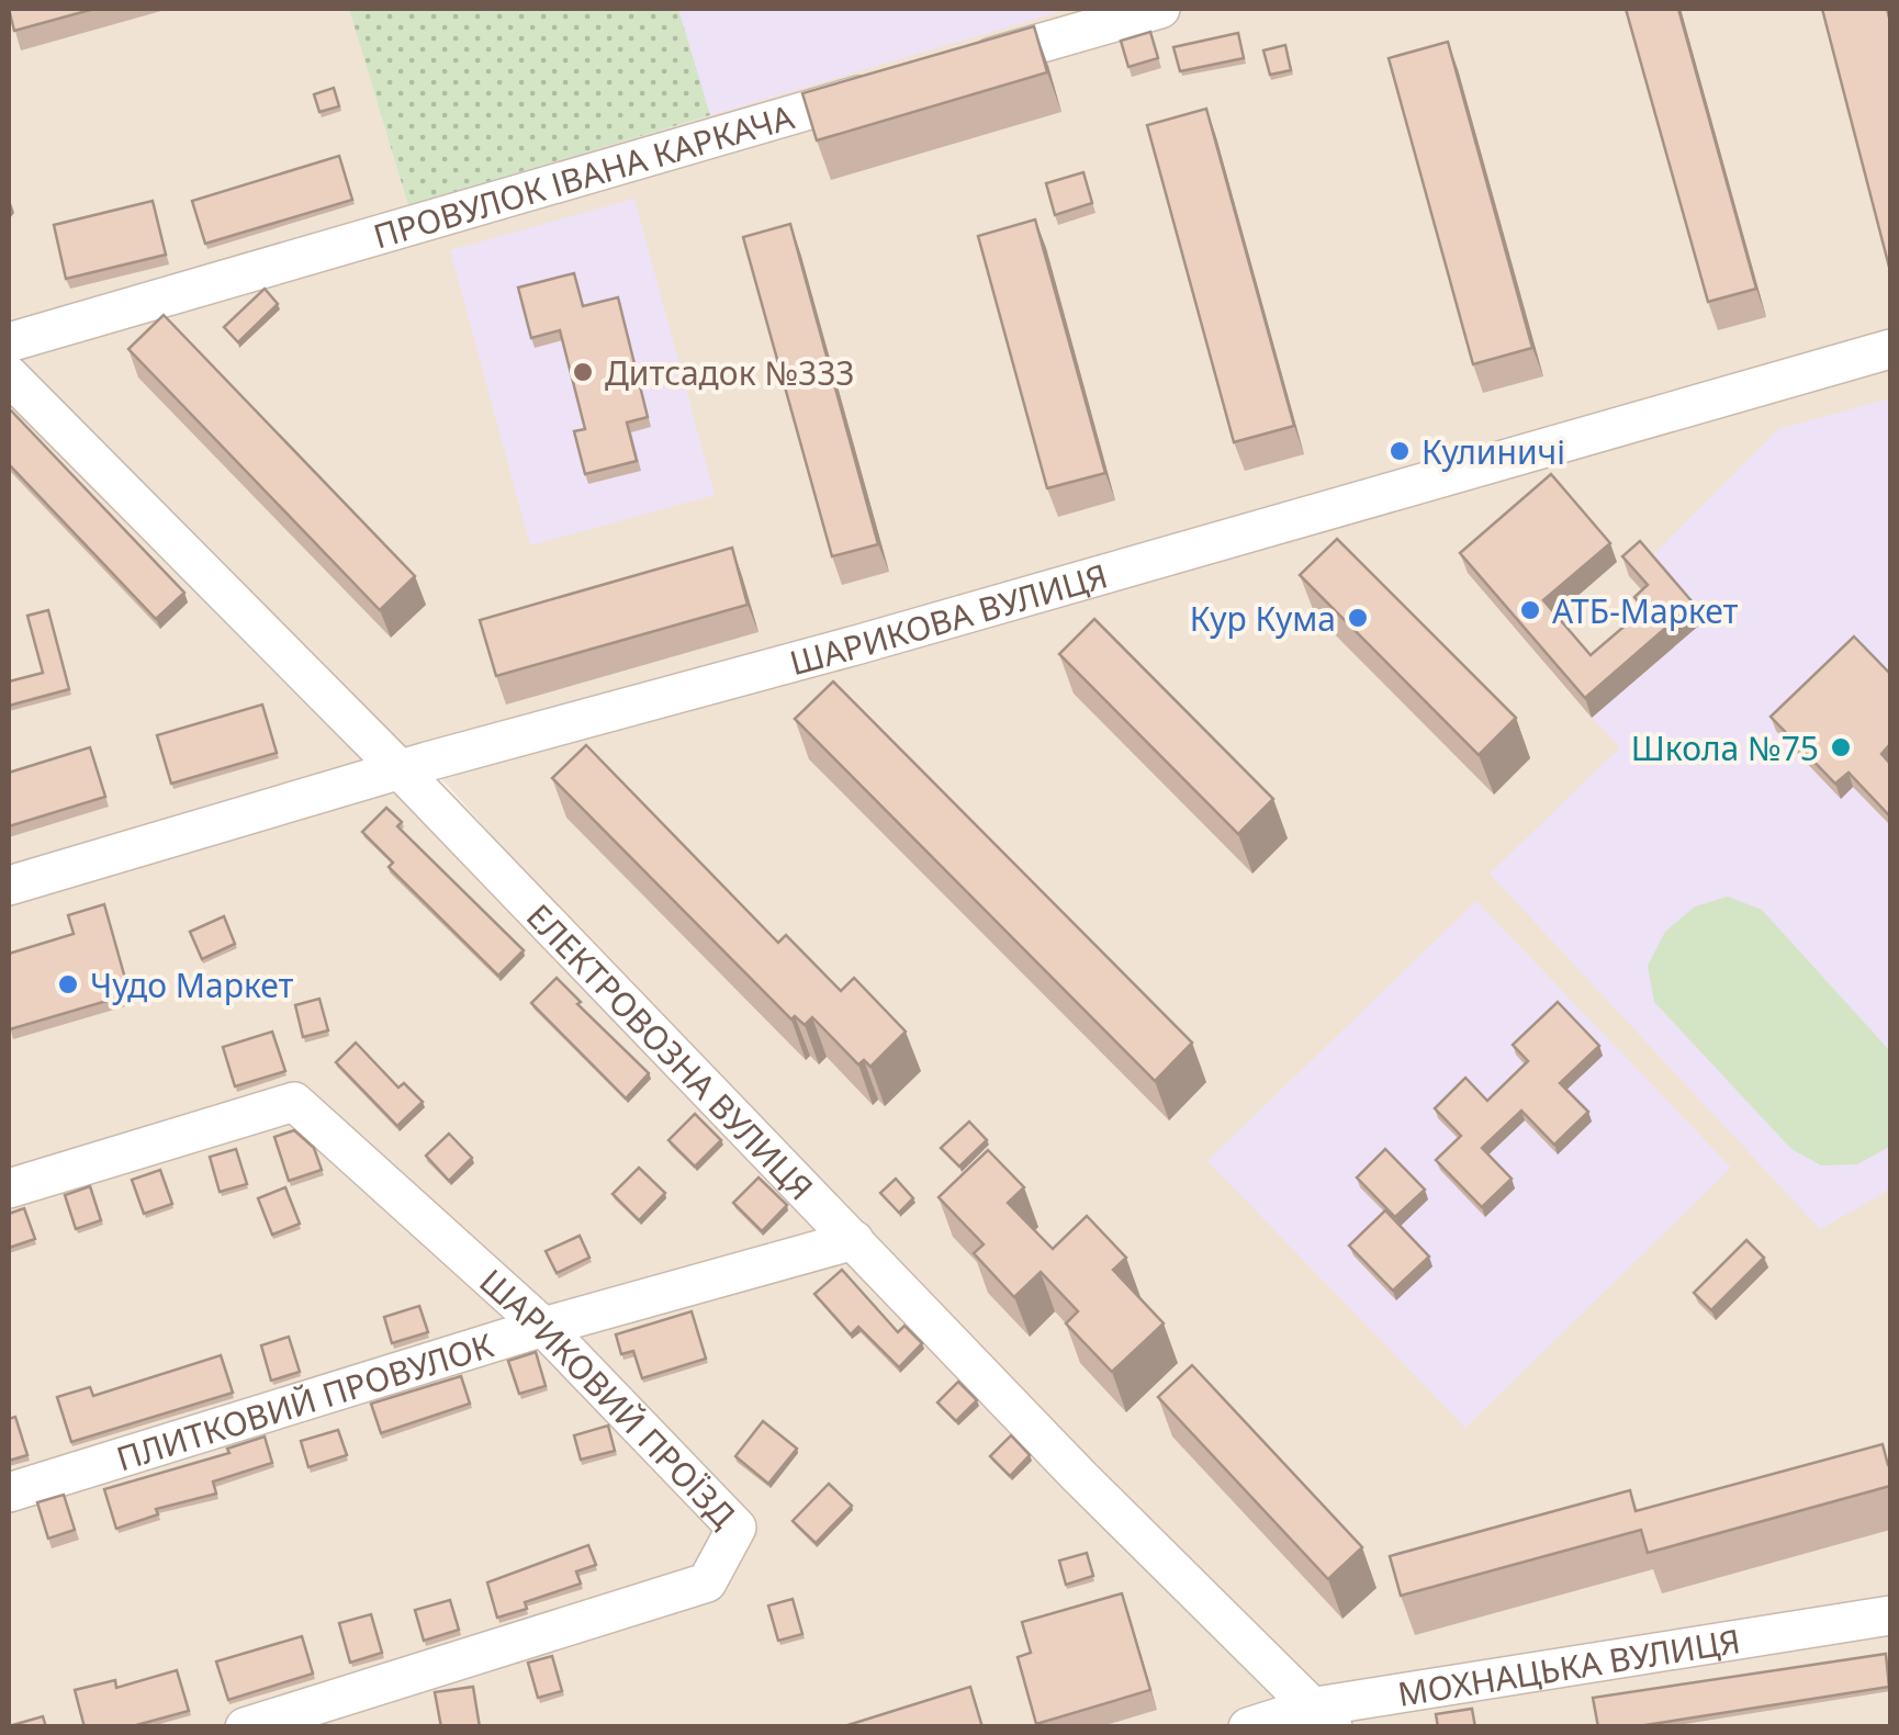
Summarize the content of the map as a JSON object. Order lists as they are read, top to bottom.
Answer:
{
  "streets": {
    "street": [
      "ПРОВУЛОК ІВАНА КАРКАЧА",
      "ШАРИКОВА ВУЛИЦЯ",
      "ЕЛЕКТРОВОЗНА ВУЛИЦЯ",
      "ШАРИКОВИЙ ПРОЇЗД",
      "ПЛИТКОВИЙ ПРОВУЛОК",
      "МОХНАЦЬКА ВУЛИЦЯ"
    ]
  },
  "crossings": [
    ["ШАРИКОВА ВУЛИЦЯ", "ЕЛЕКТРОВОЗНА ВУЛИЦЯ"],
    ["ЕЛЕКТРОВОЗНА ВУЛИЦЯ", "ПЛИТКОВИЙ ПРОВУЛОК"],
    ["ЕЛЕКТРОВОЗНА ВУЛИЦЯ", "МОХНАЦЬКА ВУЛИЦЯ"],
    ["ШАРИКОВИЙ ПРОЇЗД", "ПЛИТКОВИЙ ПРОВУЛОК"]
  ],
  "places": [
    "Дитсадок №333",
    "Кулиничі",
    "АТБ-Маркет",
    "Кур Кума",
    "Школа №75",
    "Чудо Маркет"
  ]
}
